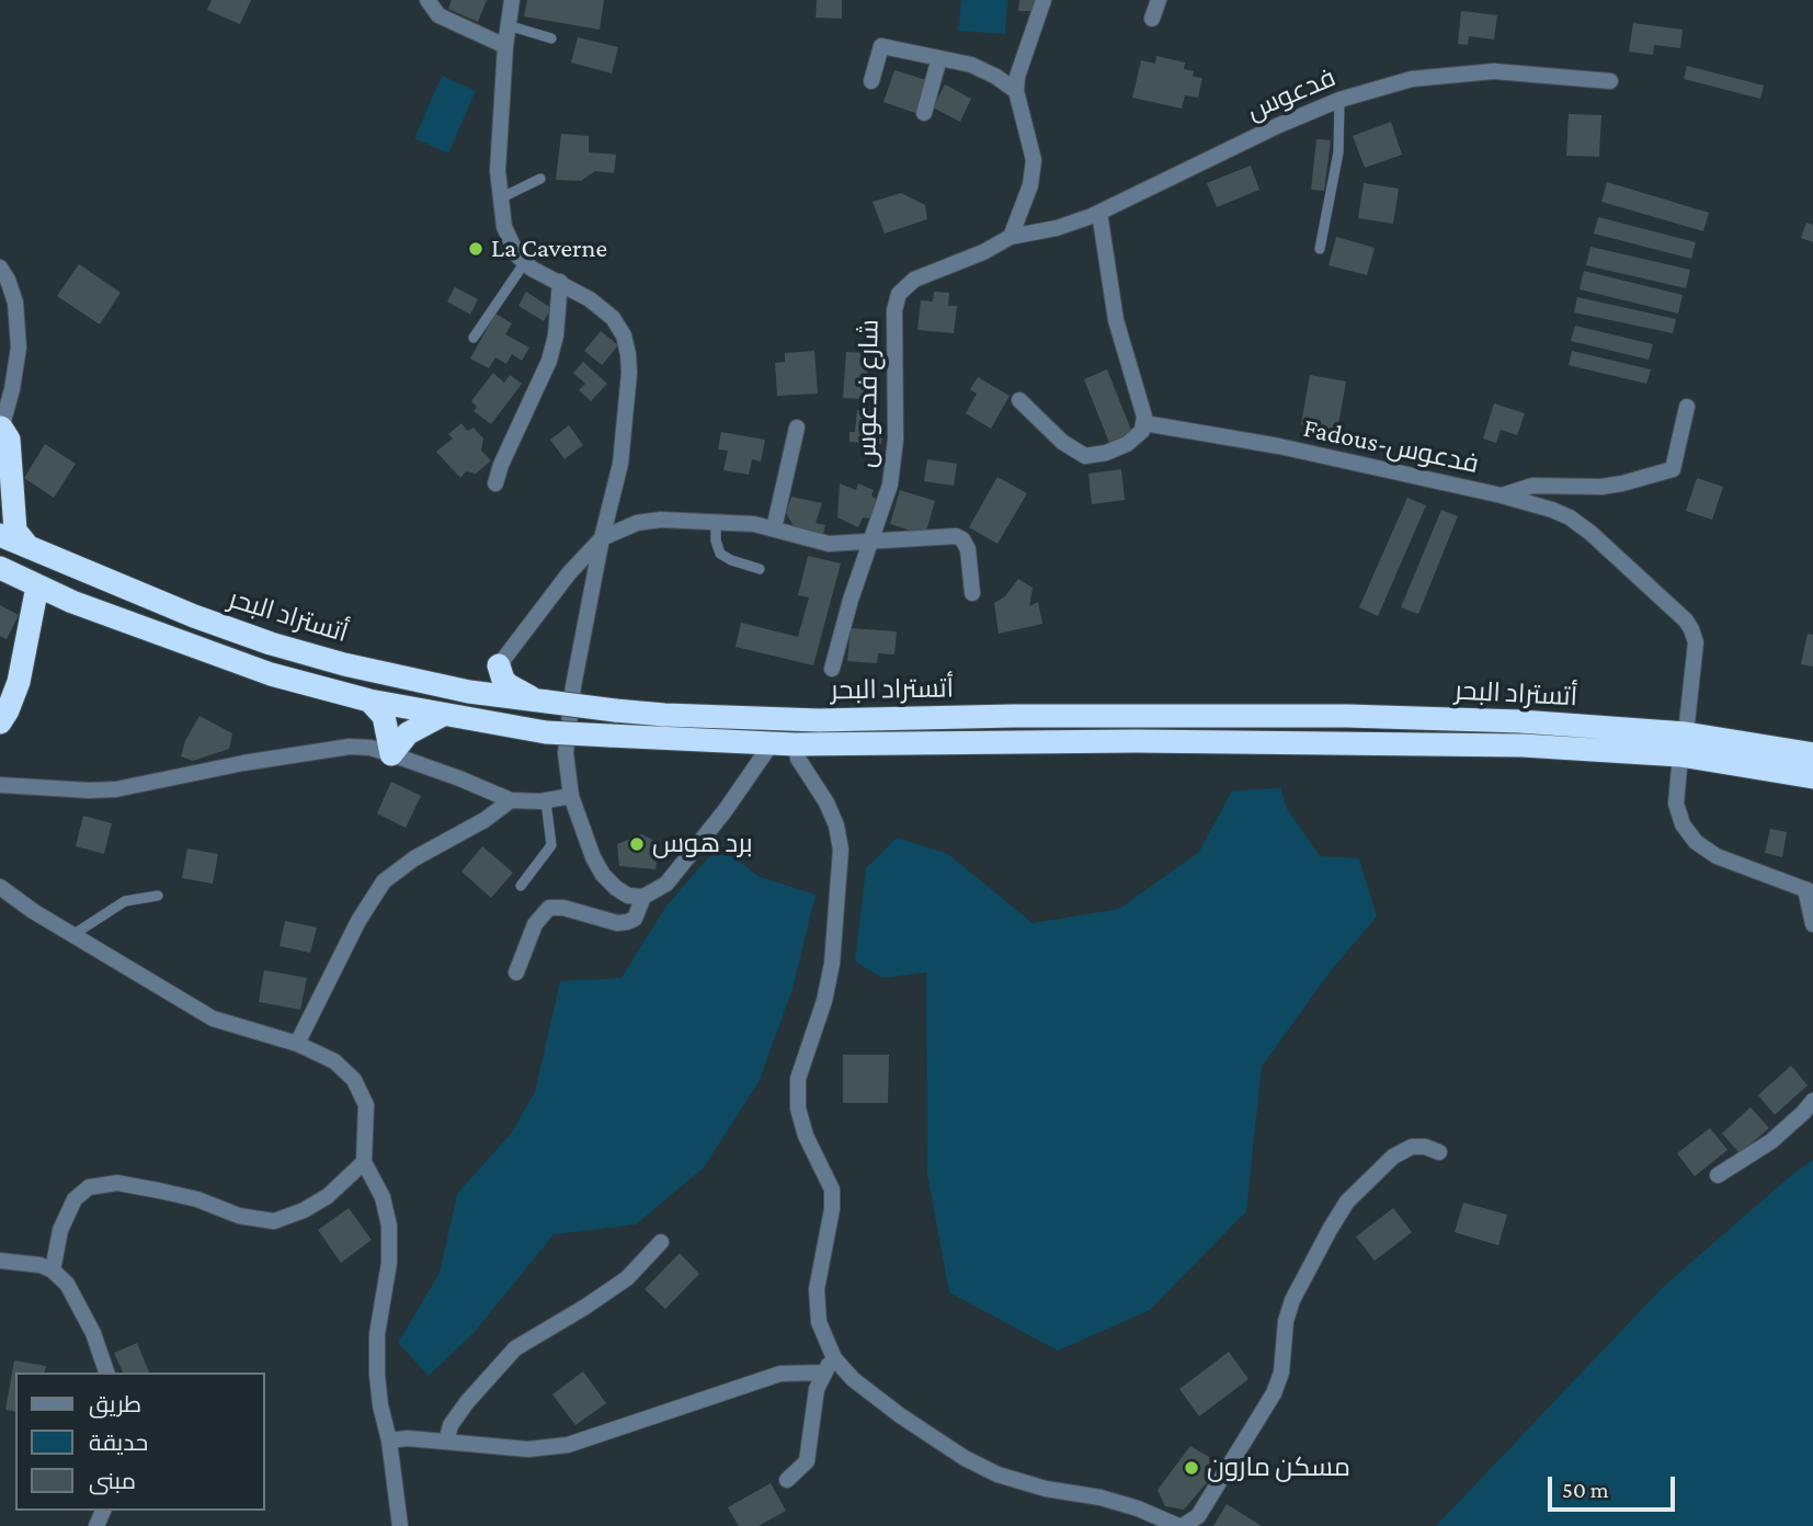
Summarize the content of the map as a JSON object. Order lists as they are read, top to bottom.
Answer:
{
  "streets": {
    "highway": ["أتستراد البحر"],
    "street": ["فدعوس", "شارع فدعوس", "Fadous-فدعوس"]
  },
  "crossings": [
    ["فدعوس", "شارع فدعوس"],
    ["Fadous-فدعوس", "أتستراد البحر"]
  ],
  "places": ["La Caverne", "برد هوس", "مسكن مارون"],
  "legend": ["طريق", "حديقة", "مبنى"],
  "scale_bar": "50 m"
}
